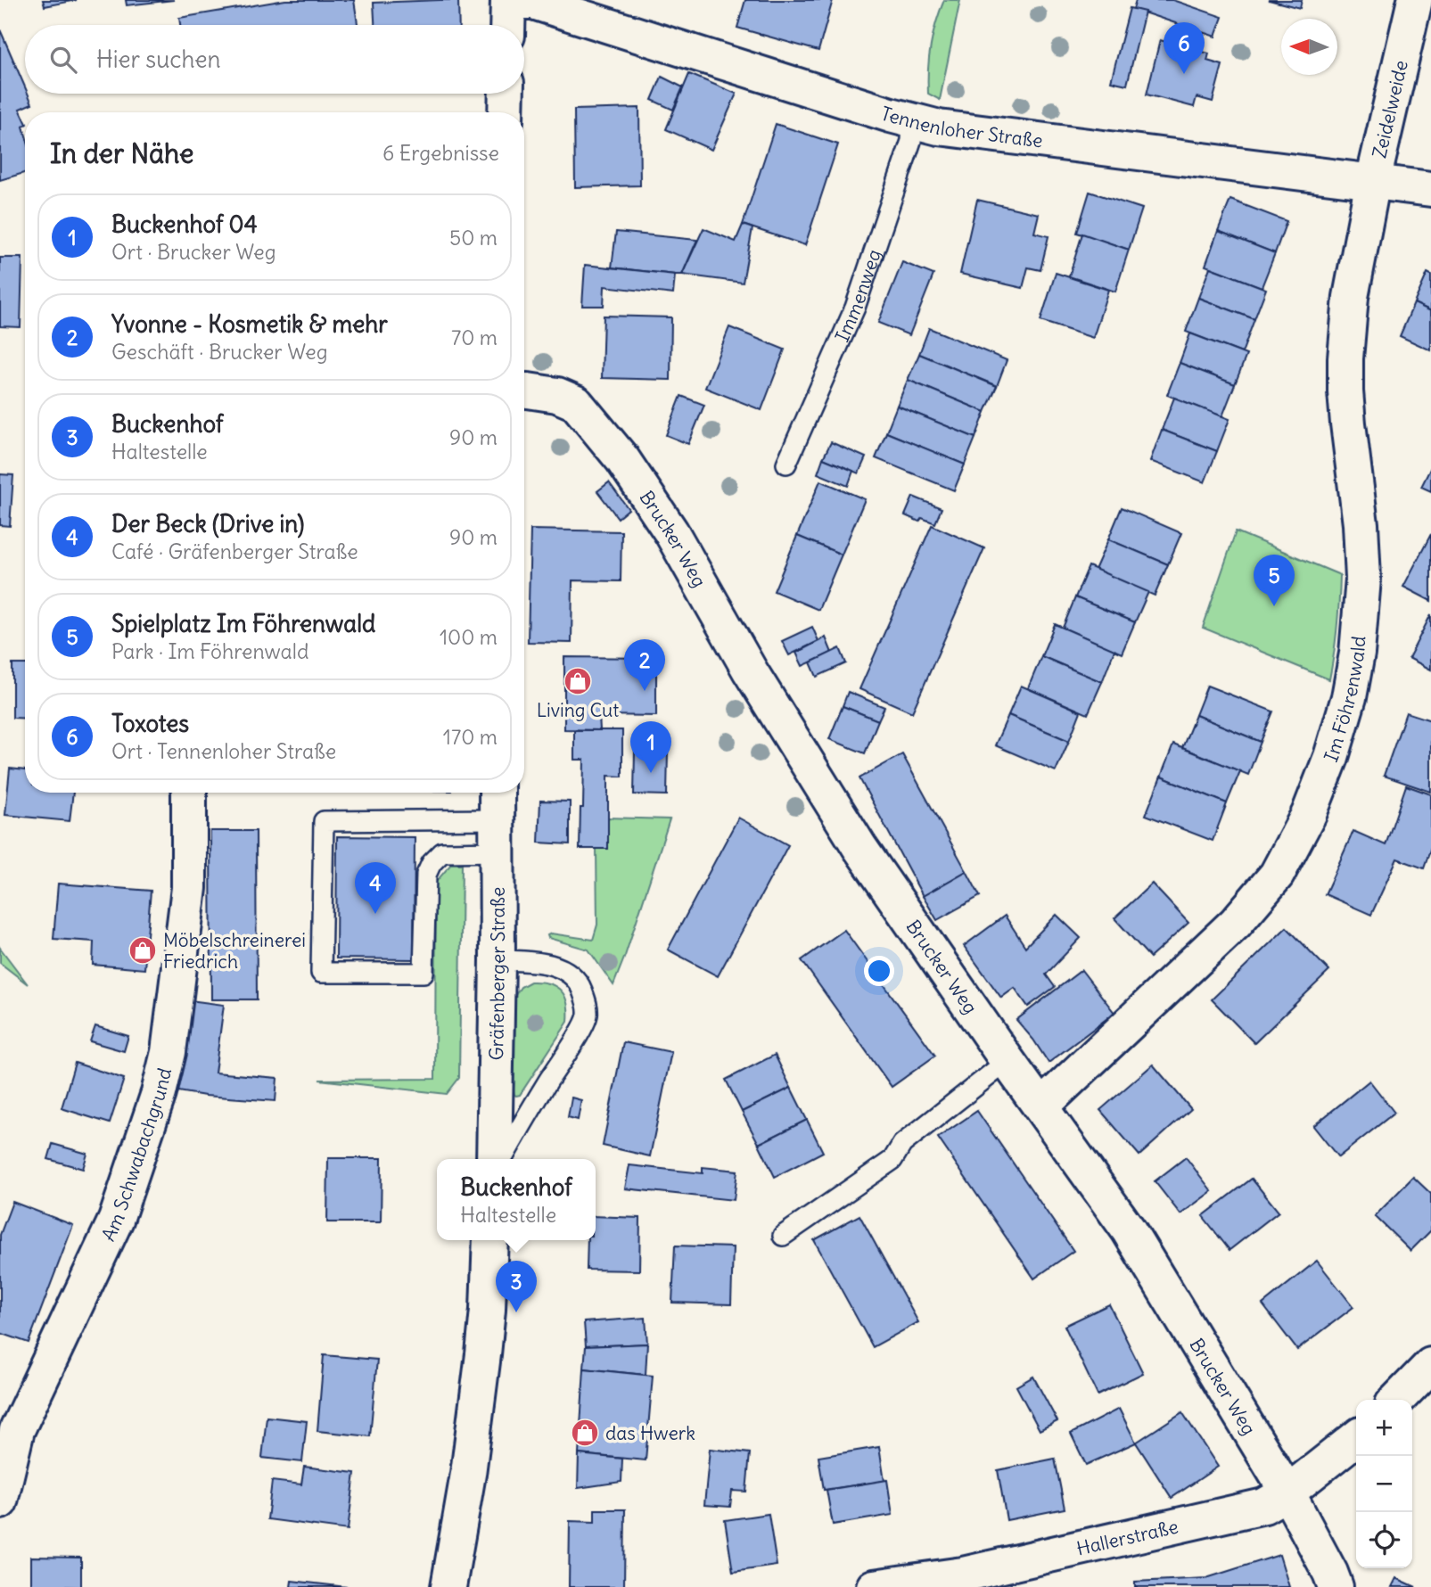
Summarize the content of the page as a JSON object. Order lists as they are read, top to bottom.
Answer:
{
  "streets": {
    "street": [
      "Zeidelweide",
      "Tennenloher Straße",
      "Brucker Weg",
      "Im Föhrenwald",
      "Gräfenberger Straße",
      "Am Schwabachgrund",
      "Hallerstraße"
    ],
    "lane": ["Immenweg"]
  },
  "crossings": [
    ["Zeidelweide", "Tennenloher Straße"],
    ["Zeidelweide", "Im Föhrenwald"],
    ["Tennenloher Straße", "Immenweg"],
    ["Tennenloher Straße", "Im Föhrenwald"],
    ["Brucker Weg", "Im Föhrenwald"],
    ["Brucker Weg", "Hallerstraße"]
  ],
  "places": {
    "shop": ["Living Cut", "Möbelschreinerei Friedrich", "das Hwerk"]
  },
  "north": "left",
  "page": {
    "pins": [
      "6",
      "5",
      "2",
      "1",
      "4",
      "3"
    ],
    "search": "Hier suchen",
    "heading": ["In der Nähe", "6 Ergebnisse"],
    "list": [
      {
        "mark": "1",
        "name": "Buckenhof 04",
        "note": "Ort · Brucker Weg",
        "value": "50 m"
      },
      {
        "mark": "2",
        "name": "Yvonne - Kosmetik & mehr",
        "note": "Geschäft · Brucker Weg",
        "value": "70 m"
      },
      {
        "mark": "3",
        "name": "Buckenhof",
        "note": "Haltestelle",
        "value": "90 m"
      },
      {
        "mark": "4",
        "name": "Der Beck (Drive in)",
        "note": "Café · Gräfenberger Straße",
        "value": "90 m"
      },
      {
        "mark": "5",
        "name": "Spielplatz Im Föhrenwald",
        "note": "Park · Im Föhrenwald",
        "value": "100 m"
      },
      {
        "mark": "6",
        "name": "Toxotes",
        "note": "Ort · Tennenloher Straße",
        "value": "170 m"
      }
    ],
    "popup": ["Buckenhof", "Haltestelle"],
    "map_buttons": ["+", "−"]
  }
}
